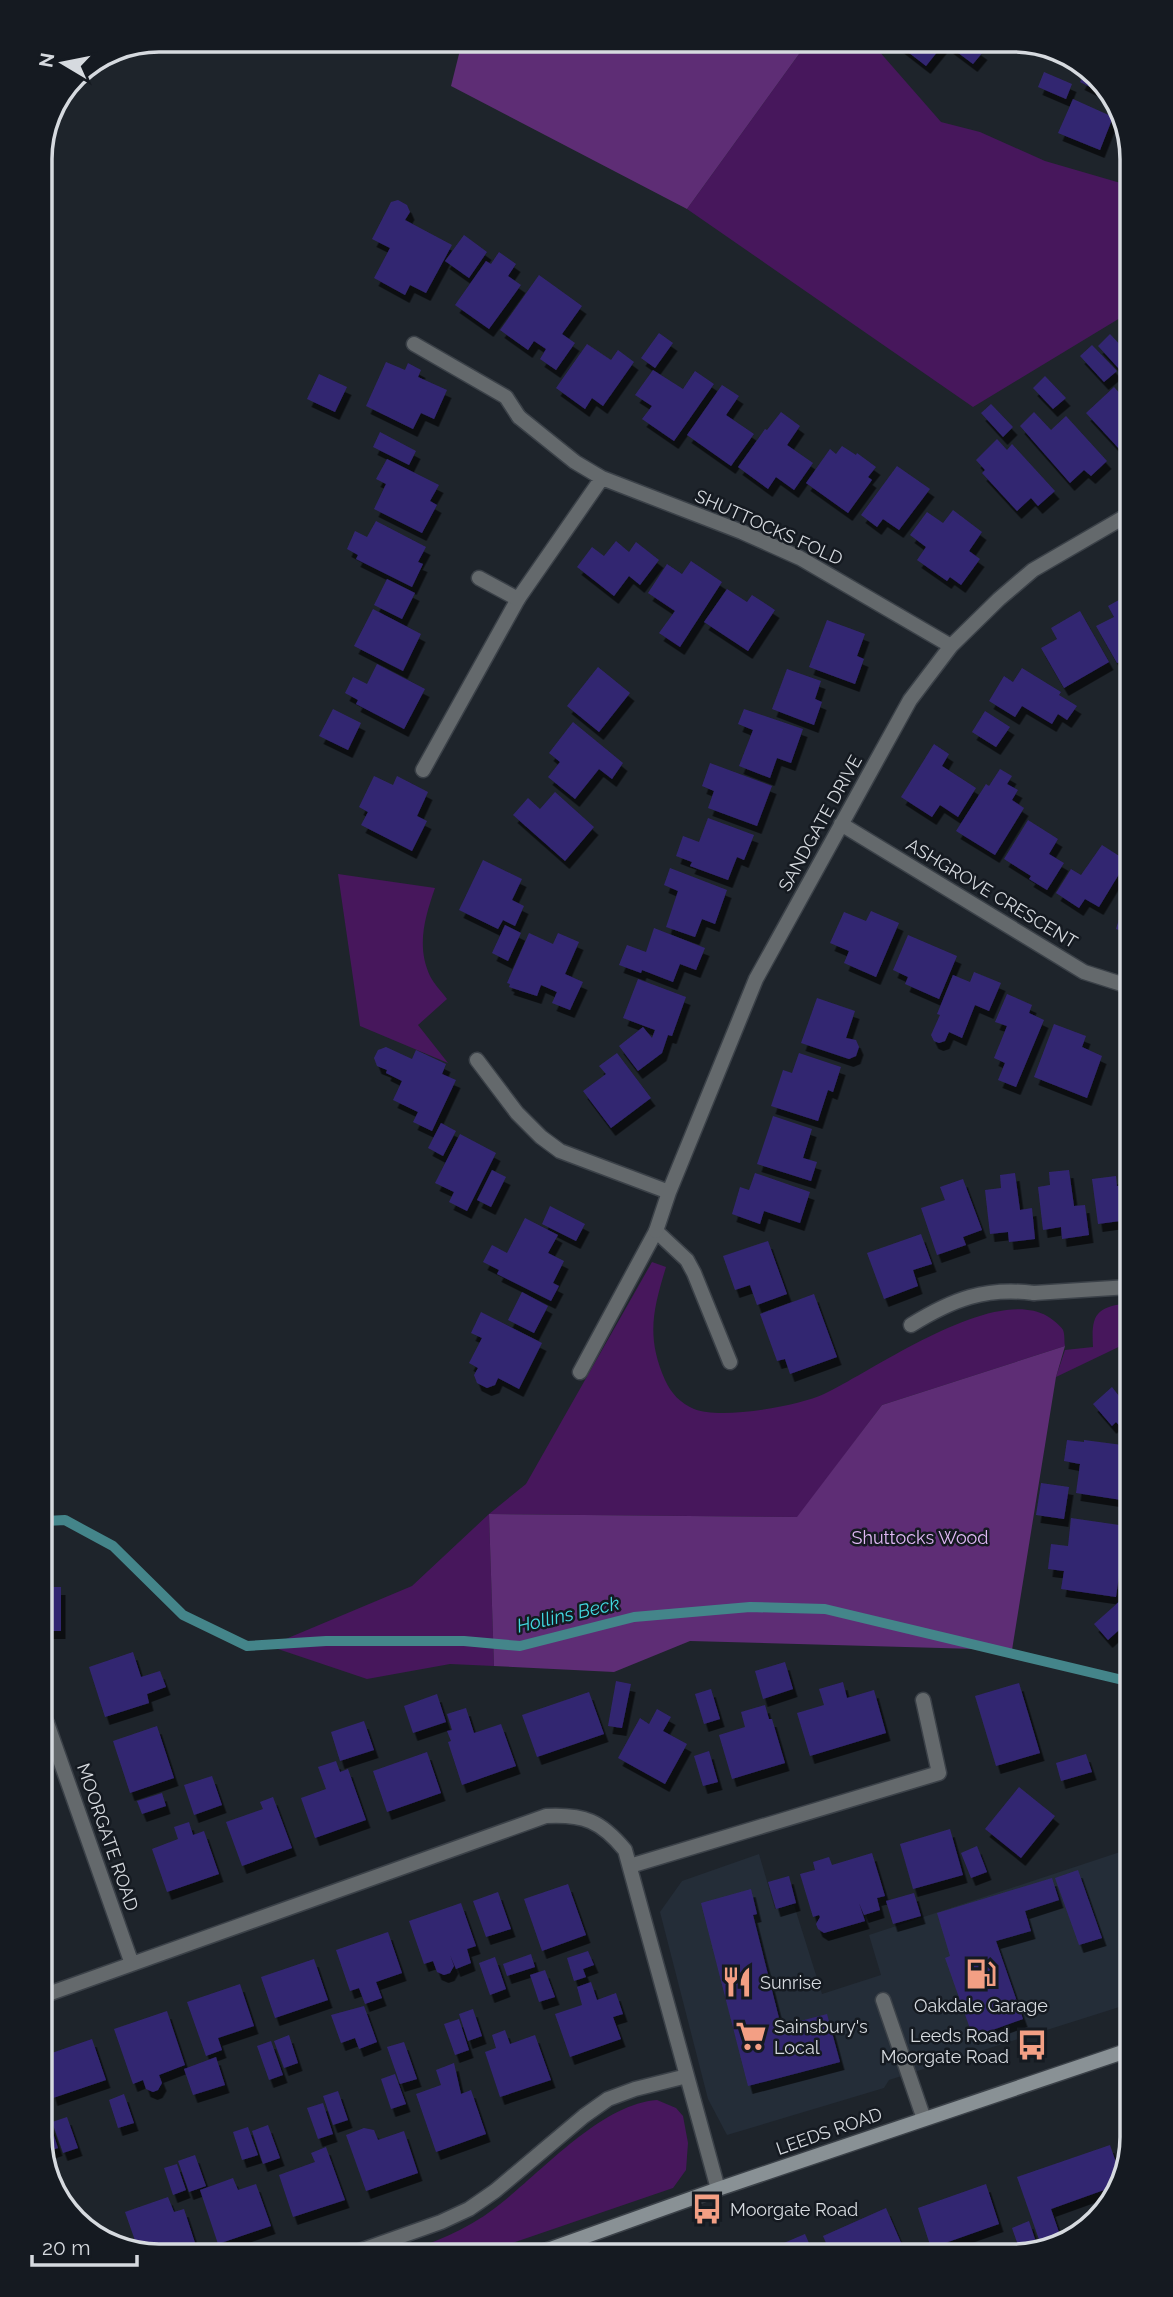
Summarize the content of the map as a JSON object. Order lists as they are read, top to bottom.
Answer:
{
  "streets": {
    "main road": ["LEEDS ROAD"],
    "street": [
      "SHUTTOCKS FOLD",
      "SANDGATE DRIVE",
      "ASHGROVE CRESCENT",
      "MOORGATE ROAD"
    ]
  },
  "crossings": [
    ["SHUTTOCKS FOLD", "SANDGATE DRIVE"],
    ["SANDGATE DRIVE", "ASHGROVE CRESCENT"]
  ],
  "water": ["Hollins Beck"],
  "parks": ["Shuttocks Wood"],
  "places": {
    "fuel station": ["Oakdale Garage"],
    "restaurant": ["Sunrise"],
    "supermarket": ["Sainsbury's Local"],
    "bus stop": ["Leeds Road Moorgate Road", "Moorgate Road"]
  },
  "scale_bar": "20 m",
  "north": "left"
}
